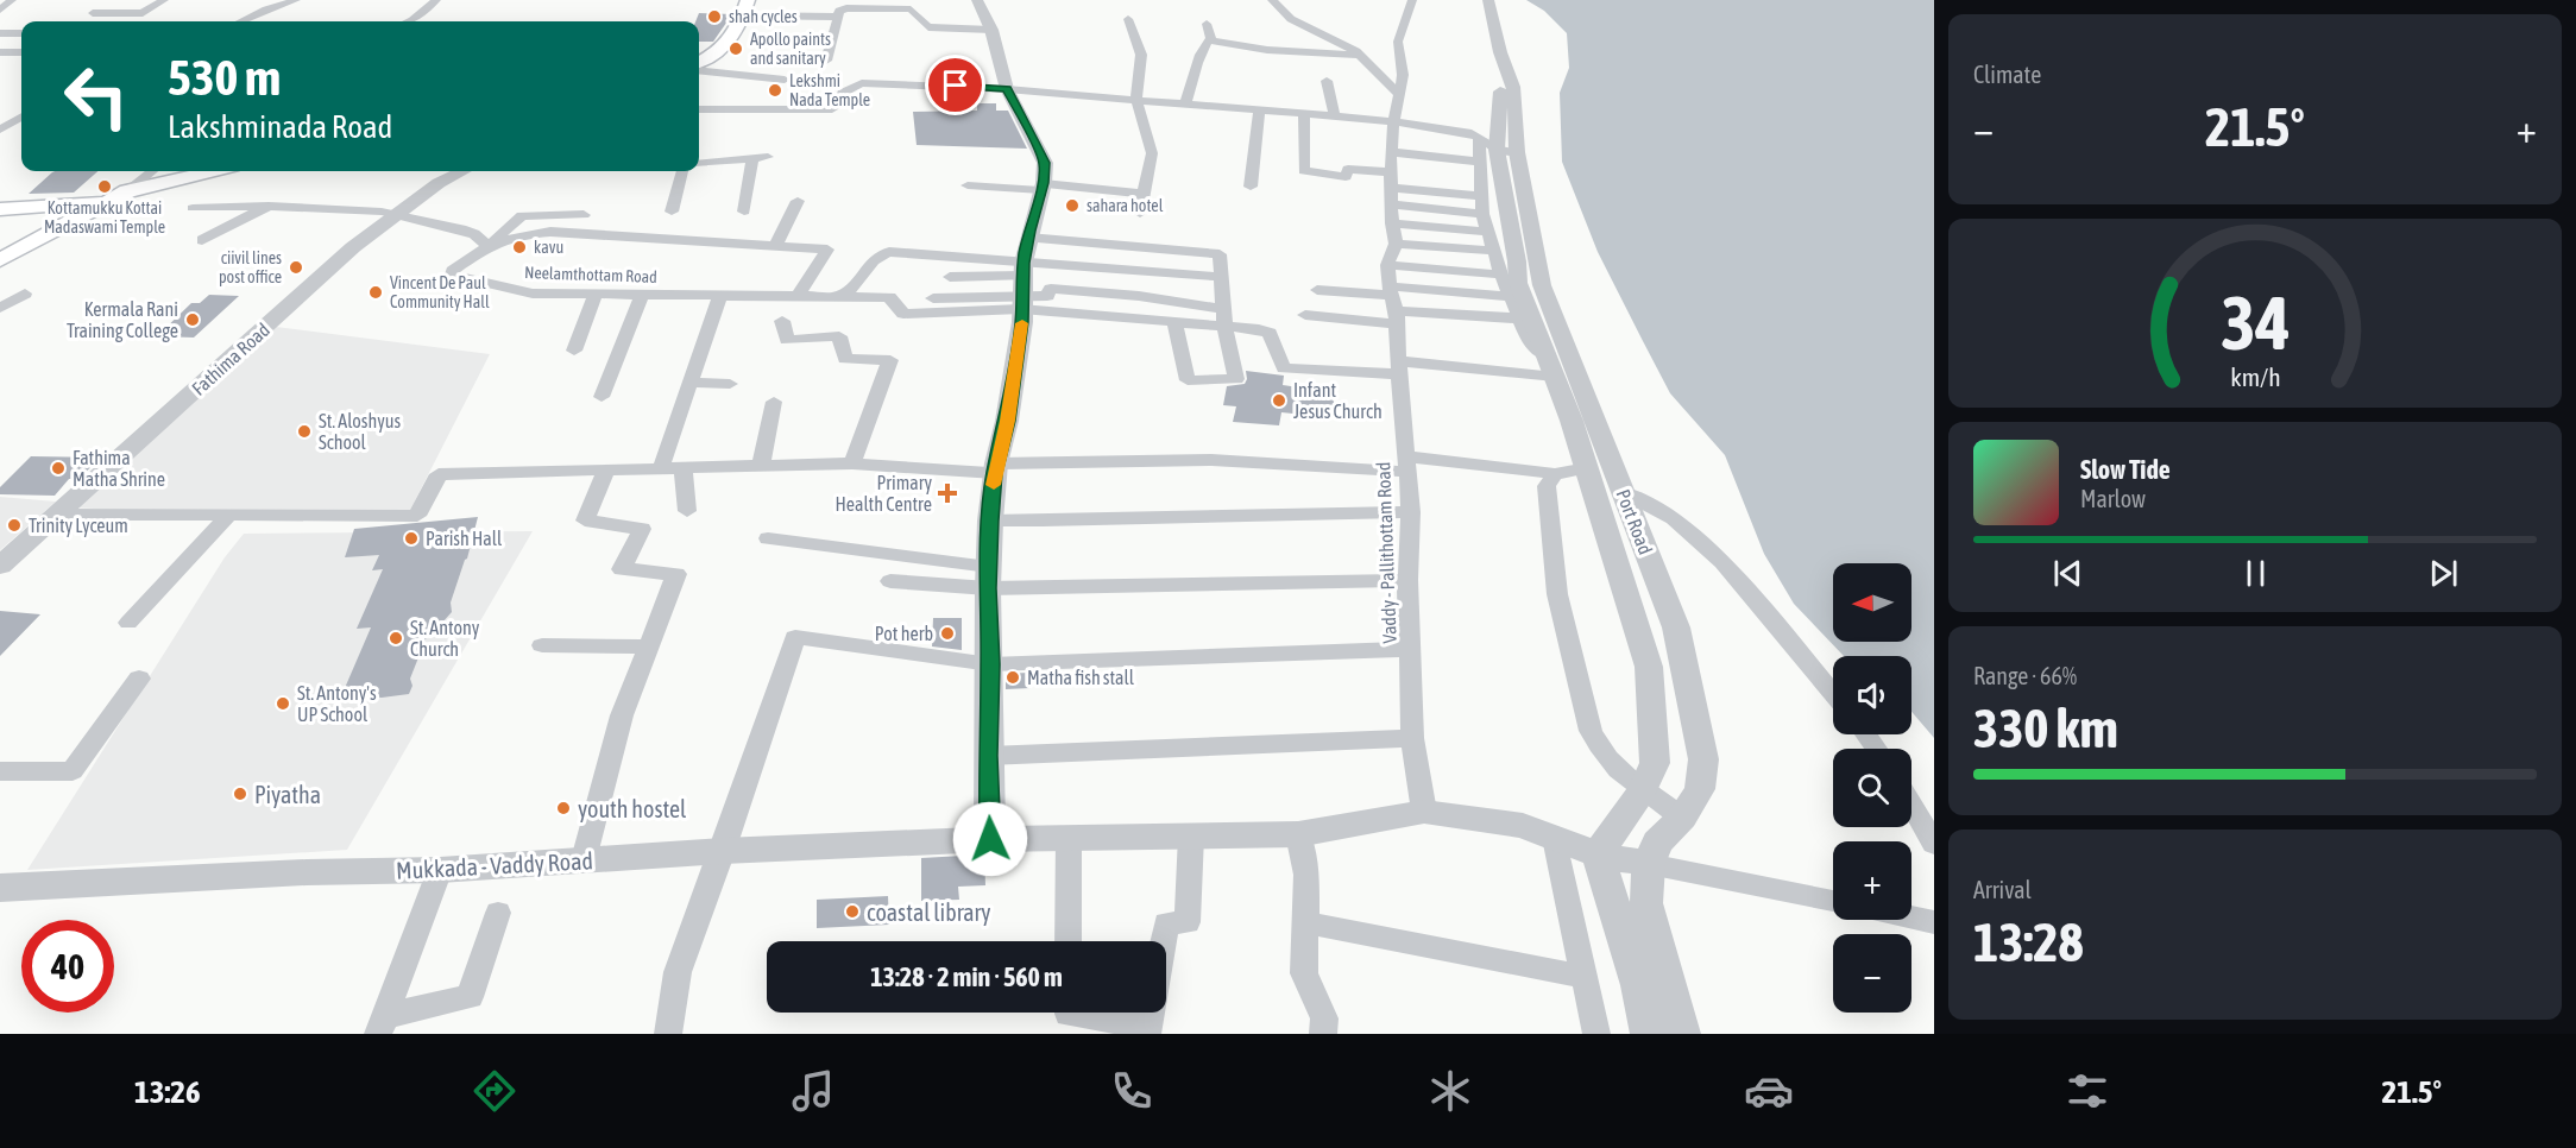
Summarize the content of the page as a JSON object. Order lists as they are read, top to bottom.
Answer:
{
  "streets": {
    "street": [
      "Neelamthottam Road",
      "Fathima Road",
      "Port Road",
      "Vaddy - Pallithottam Road",
      "Mukkada - Vaddy Road"
    ]
  },
  "crossings": [
    ["Port Road", "Mukkada - Vaddy Road"],
    ["Vaddy - Pallithottam Road", "Mukkada - Vaddy Road"]
  ],
  "places": {
    "other": [
      "shah cycles",
      "Apollo paints and sanitary",
      "Lekshmi Nada Temple",
      "Kottamukku Kottai Madaswami Temple",
      "sahara hotel",
      "kavu",
      "ciivil lines post office",
      "Vincent De Paul Community Hall",
      "Kermala Rani Training College",
      "Infant Jesus Church",
      "St. Aloshyus School",
      "Fathima Matha Shrine",
      "Trinity Lyceum",
      "Parish Hall",
      "Pot herb",
      "St. Antony Church",
      "Matha fish stall",
      "St. Antony's UP School",
      "Piyatha",
      "youth hostel",
      "coastal library"
    ],
    "health": ["Primary Health Centre"]
  },
  "north": "left",
  "page": {
    "tile": [
      "Climate",
      ["Range · 66%", "330 km"],
      ["Arrival", "13:28"]
    ],
    "turn": ["530 m", "Lakshminada Road"],
    "heat": ["−", "21.5°", "+"],
    "song": ["Slow Tide", "Marlow"],
    "map_buttons": ["+", "−"],
    "limit": "40",
    "trip": "13:28 · 2 min · 560 m",
    "tabs": ["13:26", "21.5°"],
    "gauge": ["34", "km/h"]
  }
}
